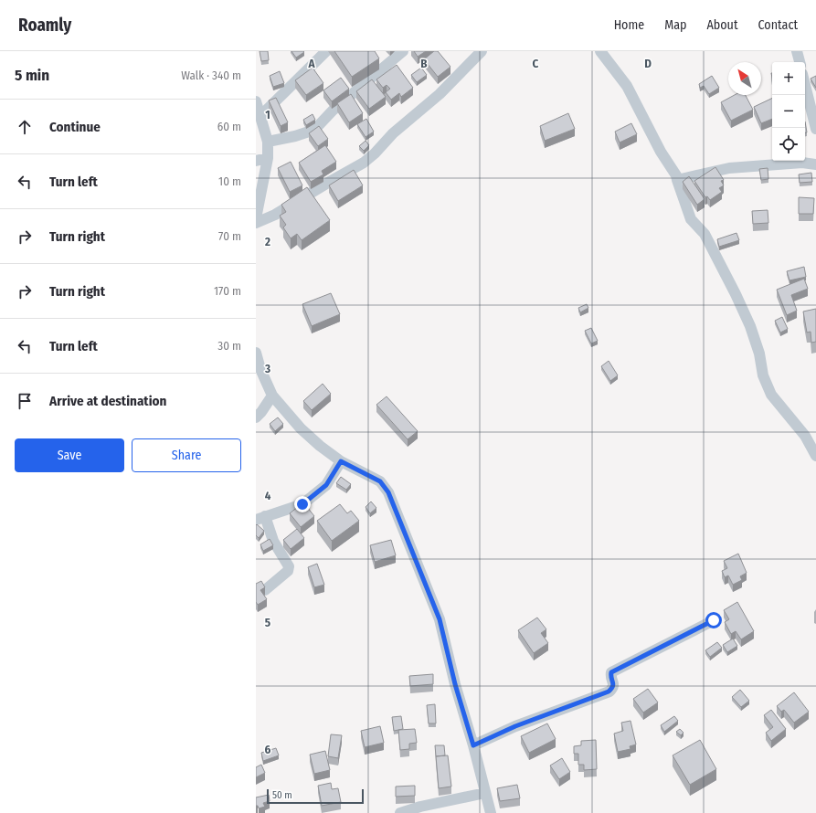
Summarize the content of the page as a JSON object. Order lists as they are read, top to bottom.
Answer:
{
  "scale_bar": "50 m",
  "north": "top left",
  "page": {
    "header": "Roamly",
    "nav": [
      "Home",
      "Map",
      "About",
      "Contact"
    ],
    "heading": ["5 min", "Walk · 340 m"],
    "map_buttons": ["+", "−"],
    "list": [
      ["Continue", "60 m"],
      ["Turn left", "10 m"],
      ["Turn right", "70 m"],
      ["Turn right", "170 m"],
      ["Turn left", "30 m"],
      "Arrive at destination"
    ],
    "buttons": ["Save", "Share"],
    "scale": "50 m"
  },
  "grid": {
    "columns": [
      "A",
      "B",
      "C",
      "D"
    ],
    "rows": [
      "1",
      "2",
      "3",
      "4",
      "5",
      "6"
    ]
  }
}
